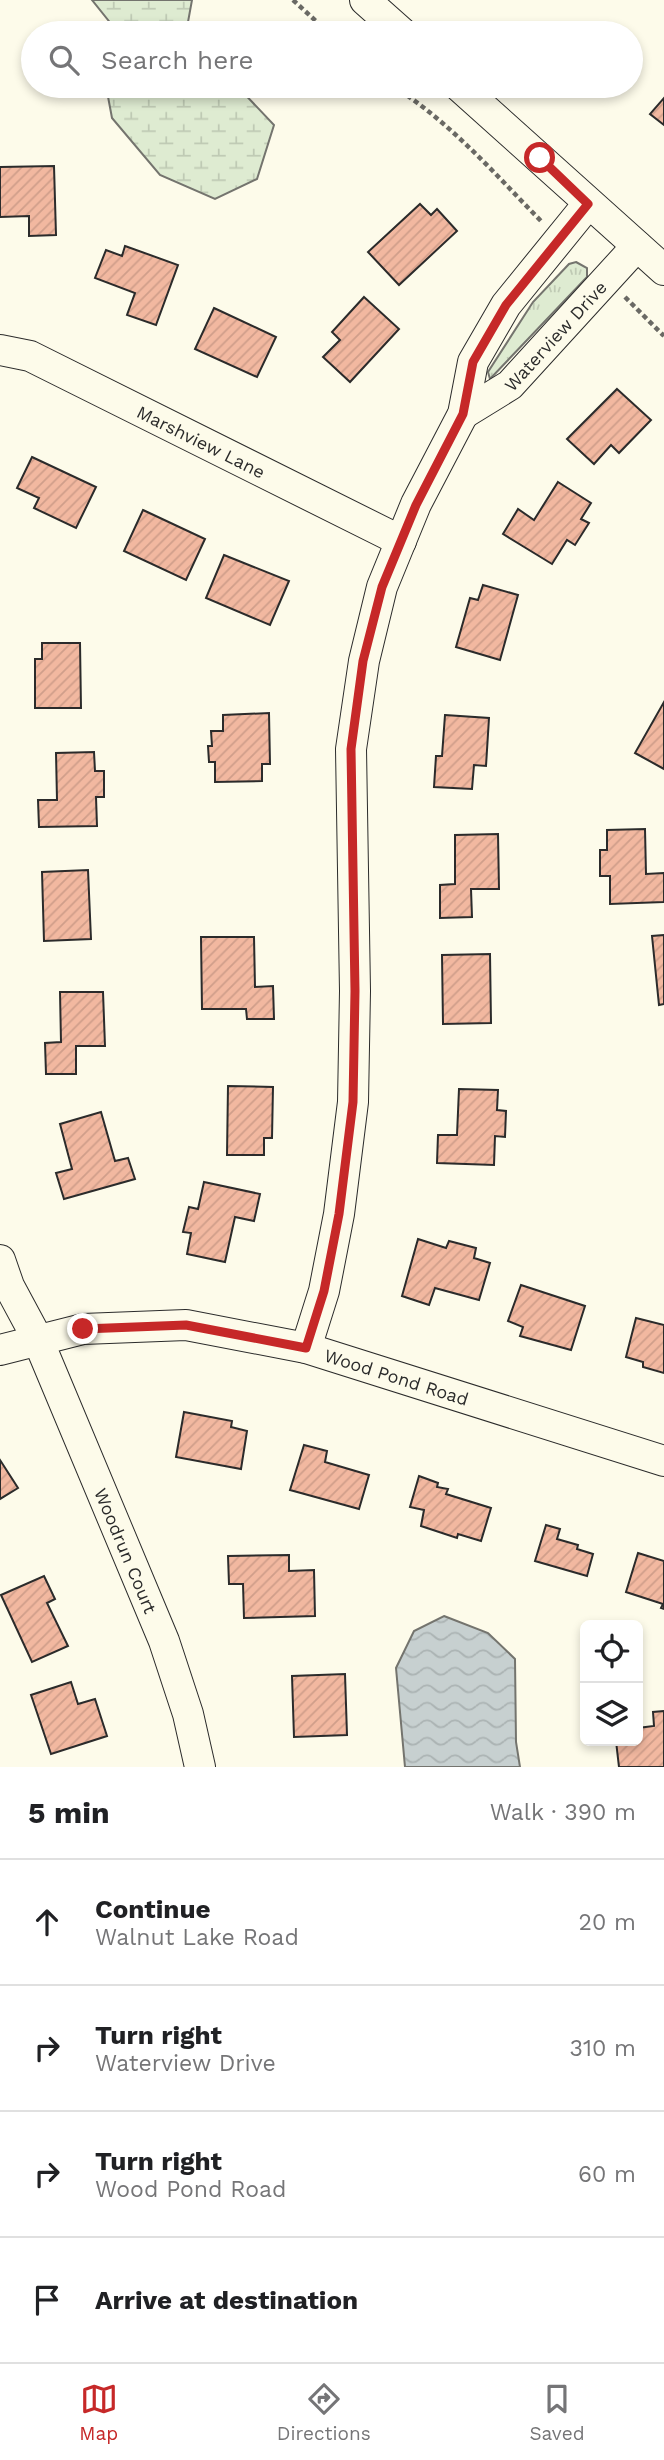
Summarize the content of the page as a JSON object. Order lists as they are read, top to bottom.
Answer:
{
  "streets": {
    "street": [
      "Waterview Drive",
      "Marshview Lane",
      "Wood Pond Road",
      "Woodrun Court"
    ]
  },
  "crossings": [
    ["Waterview Drive", "Marshview Lane"],
    ["Waterview Drive", "Wood Pond Road"],
    ["Wood Pond Road", "Woodrun Court"]
  ],
  "page": {
    "search": "Search here",
    "heading": ["5 min", "Walk · 390 m"],
    "list": [
      ["Continue", "Walnut Lake Road", "20 m"],
      ["Turn right", "Waterview Drive", "310 m"],
      ["Turn right", "Wood Pond Road", "60 m"],
      "Arrive at destination"
    ],
    "nav": ["Map", "Directions", "Saved"]
  }
}
